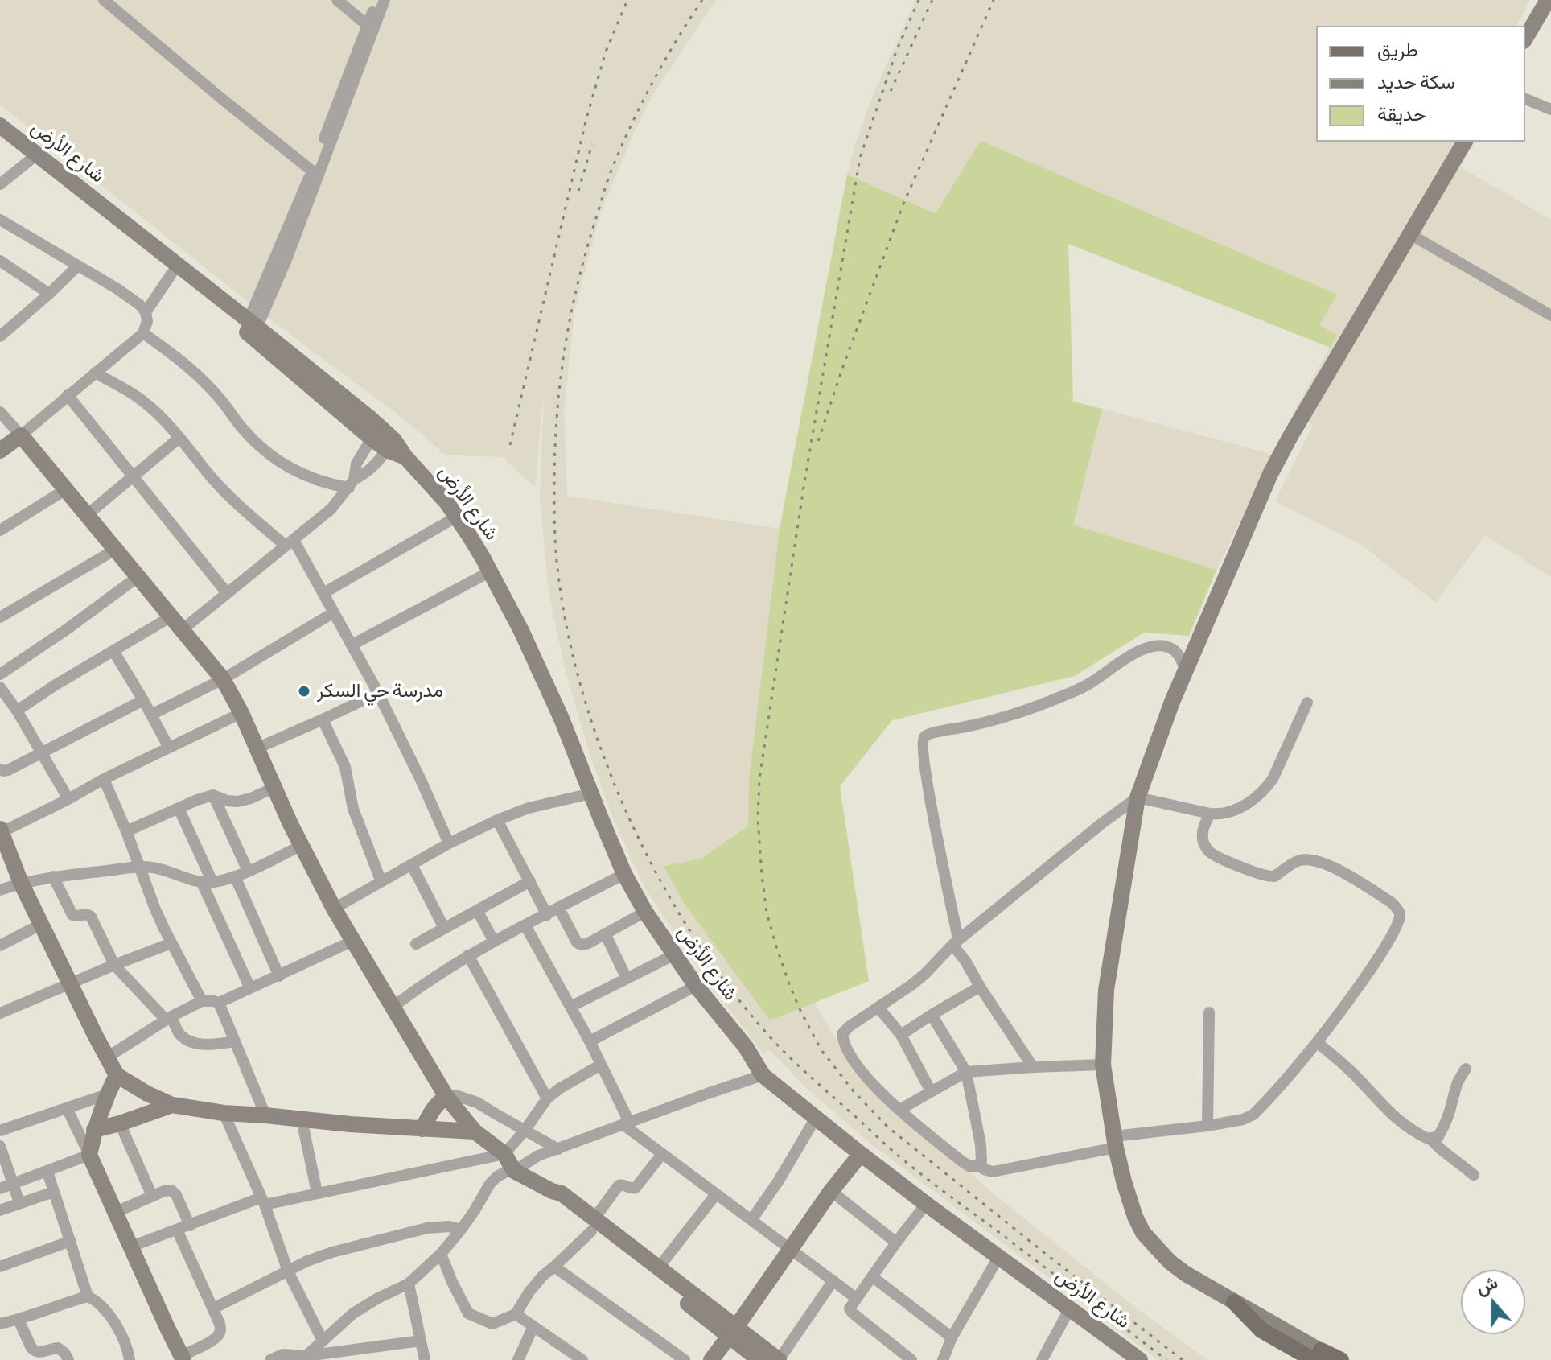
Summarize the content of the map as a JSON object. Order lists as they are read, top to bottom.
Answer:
{
  "streets": {
    "main road": ["شارع الأرض"]
  },
  "places": ["مدرسة حي السكر"],
  "legend": ["طريق", "سكة حديد", "حديقة"],
  "north": "top"
}
